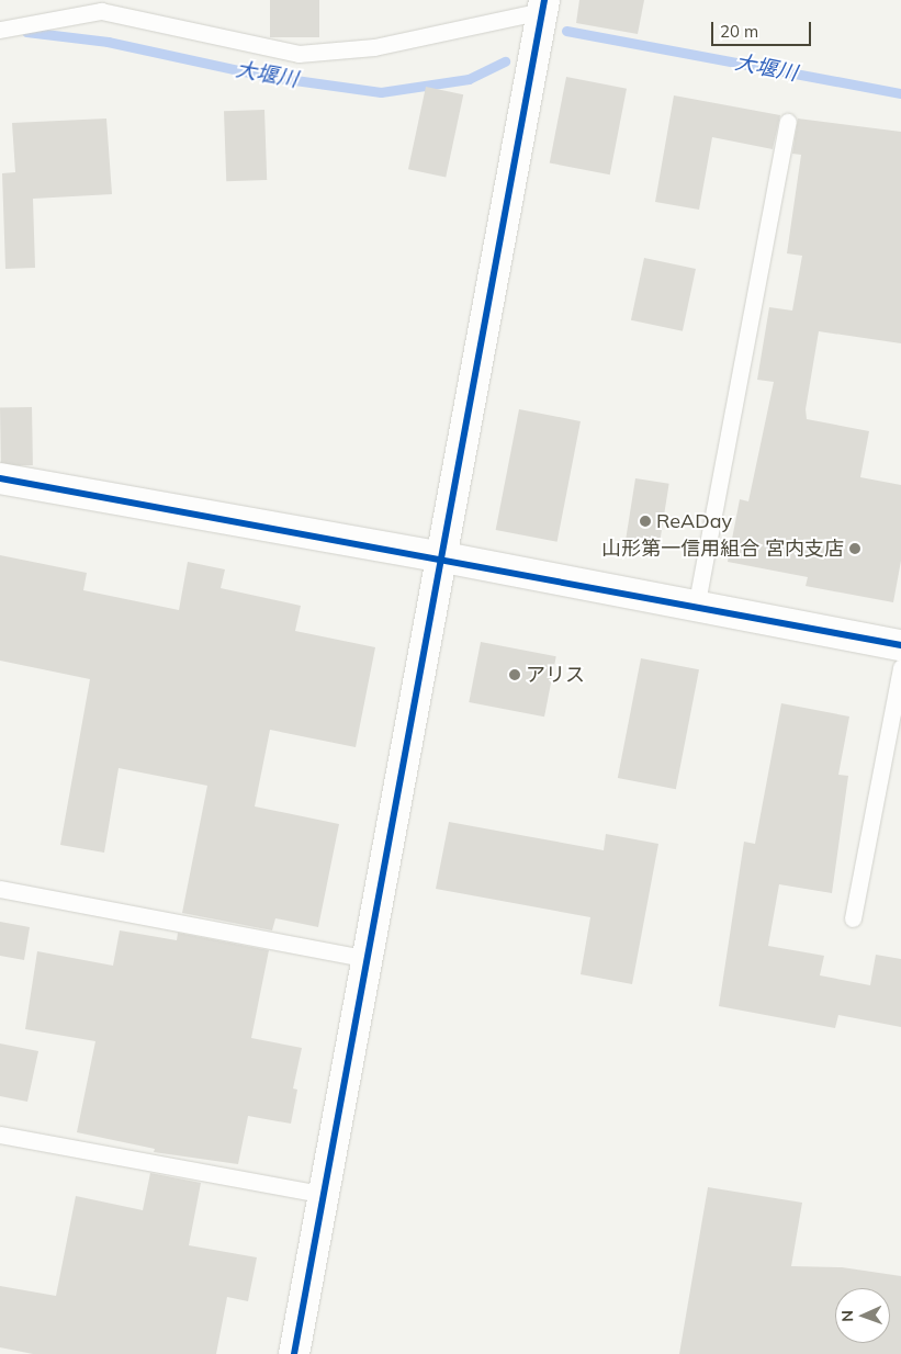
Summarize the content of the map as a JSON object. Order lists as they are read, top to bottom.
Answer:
{
  "water": ["大堰川"],
  "places": ["ReADay", "山形第一信用組合 宮内支店", "アリス"],
  "scale_bar": "20 m",
  "north": "left"
}
